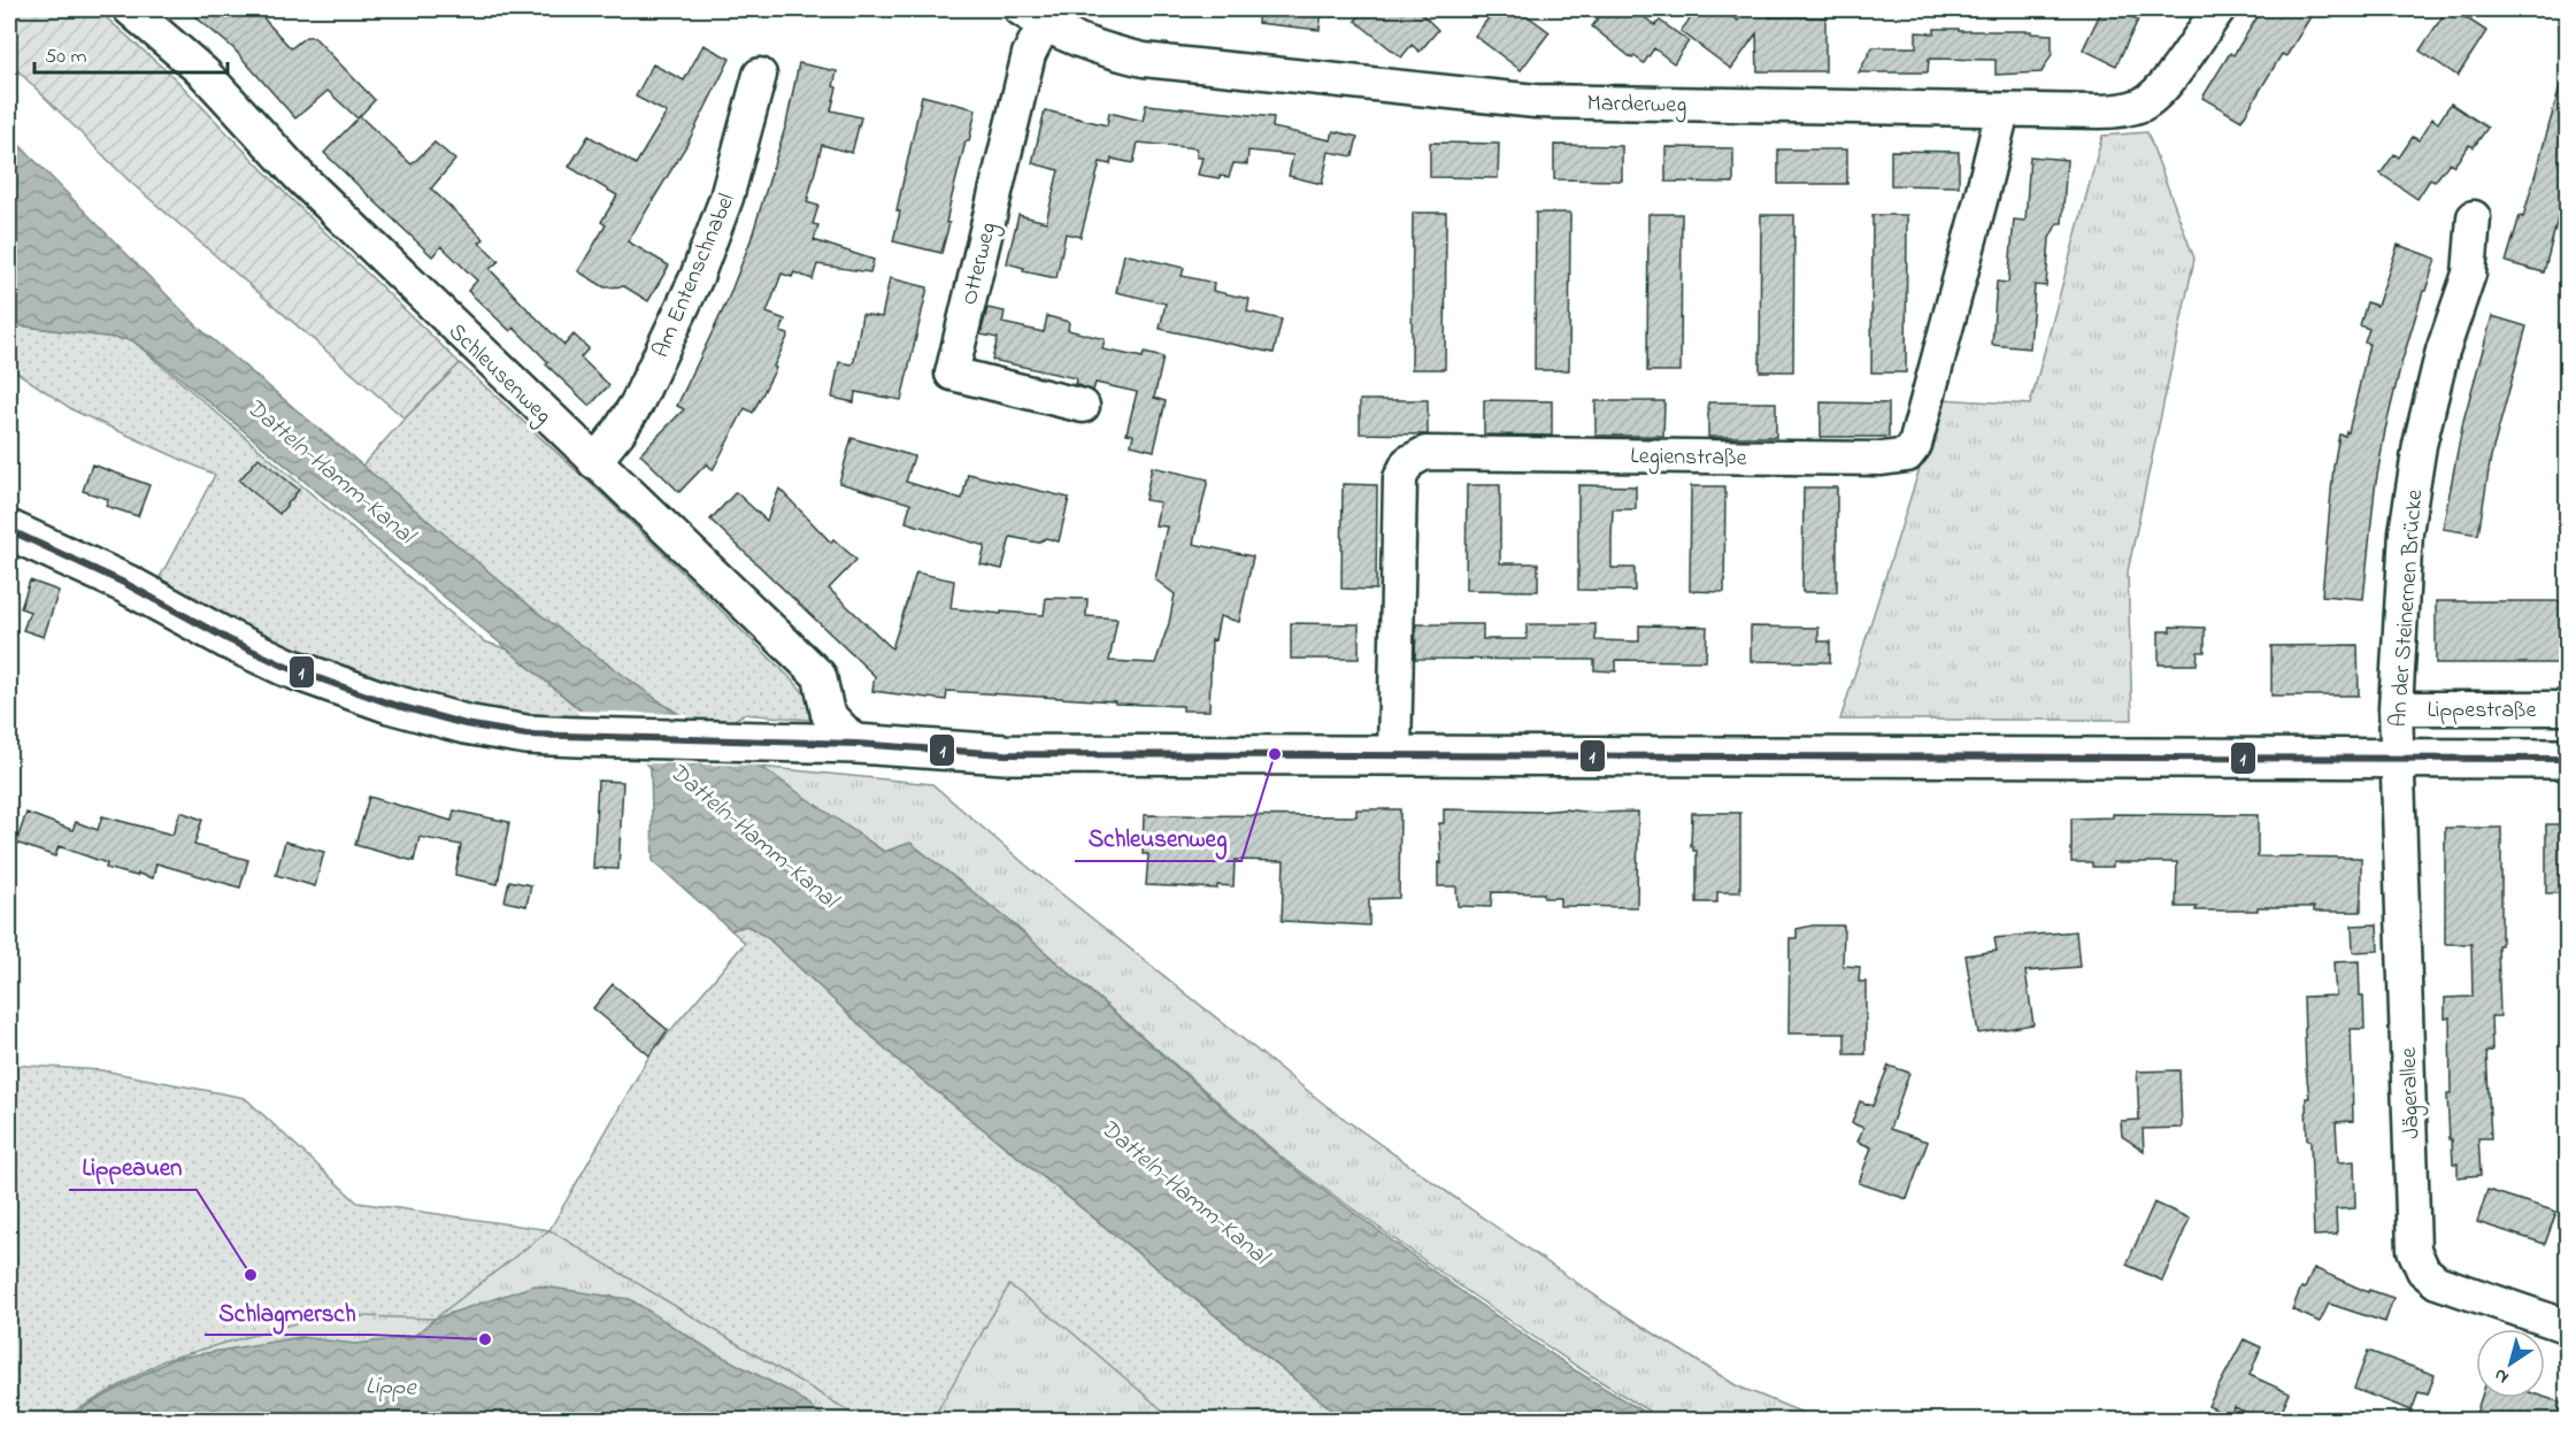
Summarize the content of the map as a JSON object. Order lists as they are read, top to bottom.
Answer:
{
  "streets": {
    "street": [
      "Marderweg",
      "Otterweg",
      "Am Entenschnabel",
      "Schleusenweg",
      "Legienstraße",
      "An der Steinernen Brücke",
      "Lippestraße",
      "Jägerallee"
    ]
  },
  "crossings": [
    ["Marderweg", "Otterweg"],
    ["Marderweg", "Legienstraße"],
    ["Am Entenschnabel", "Schleusenweg"],
    ["An der Steinernen Brücke", "Lippestraße"],
    ["An der Steinernen Brücke", "Jägerallee"]
  ],
  "water": ["Datteln-Hamm-Kanal", "Lippe"],
  "places": ["Schleusenweg", "Lippeauen", "Schlagmersch"],
  "lines": ["transit line 1"],
  "scale_bar": "50 m",
  "north": "bottom left"
}
